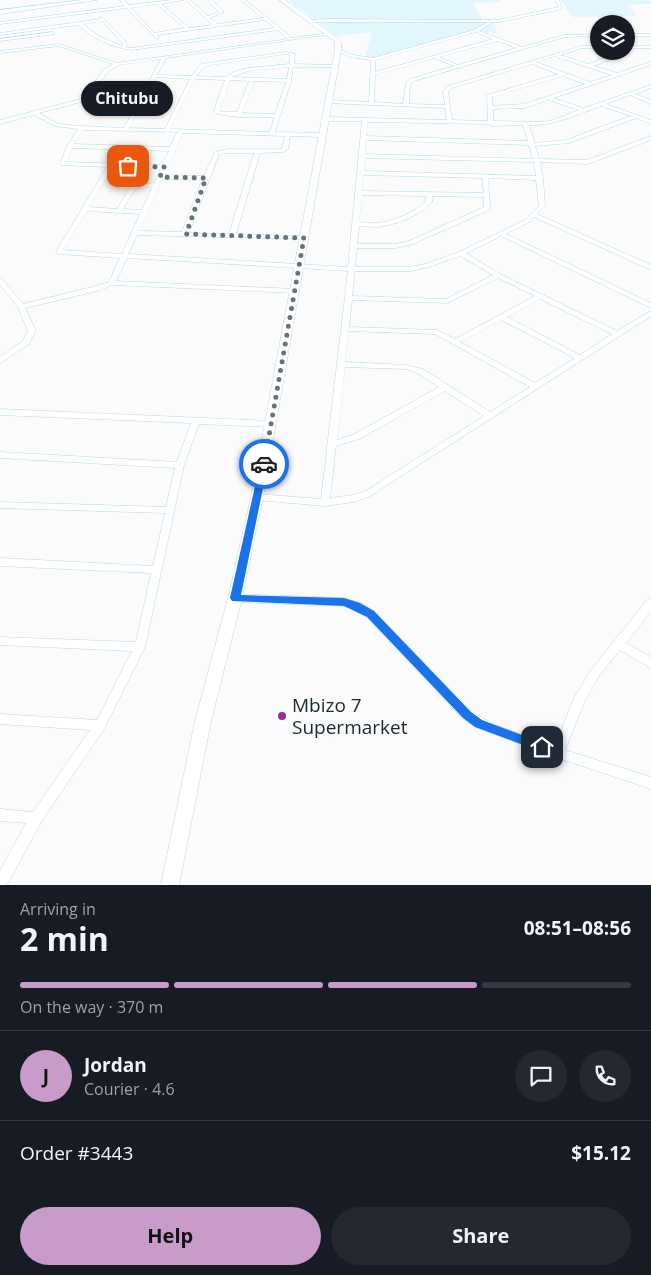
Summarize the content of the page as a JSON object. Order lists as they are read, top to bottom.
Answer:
{
  "places": ["Chitubu", "Mbizo 7 Supermarket"],
  "page": {
    "bubble": "Chitubu",
    "heading": ["2 min", "Arriving in", "08:51–08:56"],
    "panel": [
      "Jordan",
      "Courier · 4.6",
      "Order #3443",
      "$15.12"
    ],
    "bar": "On the way · 370 m",
    "round": "J",
    "buttons": ["Help", "Share"]
  }
}
